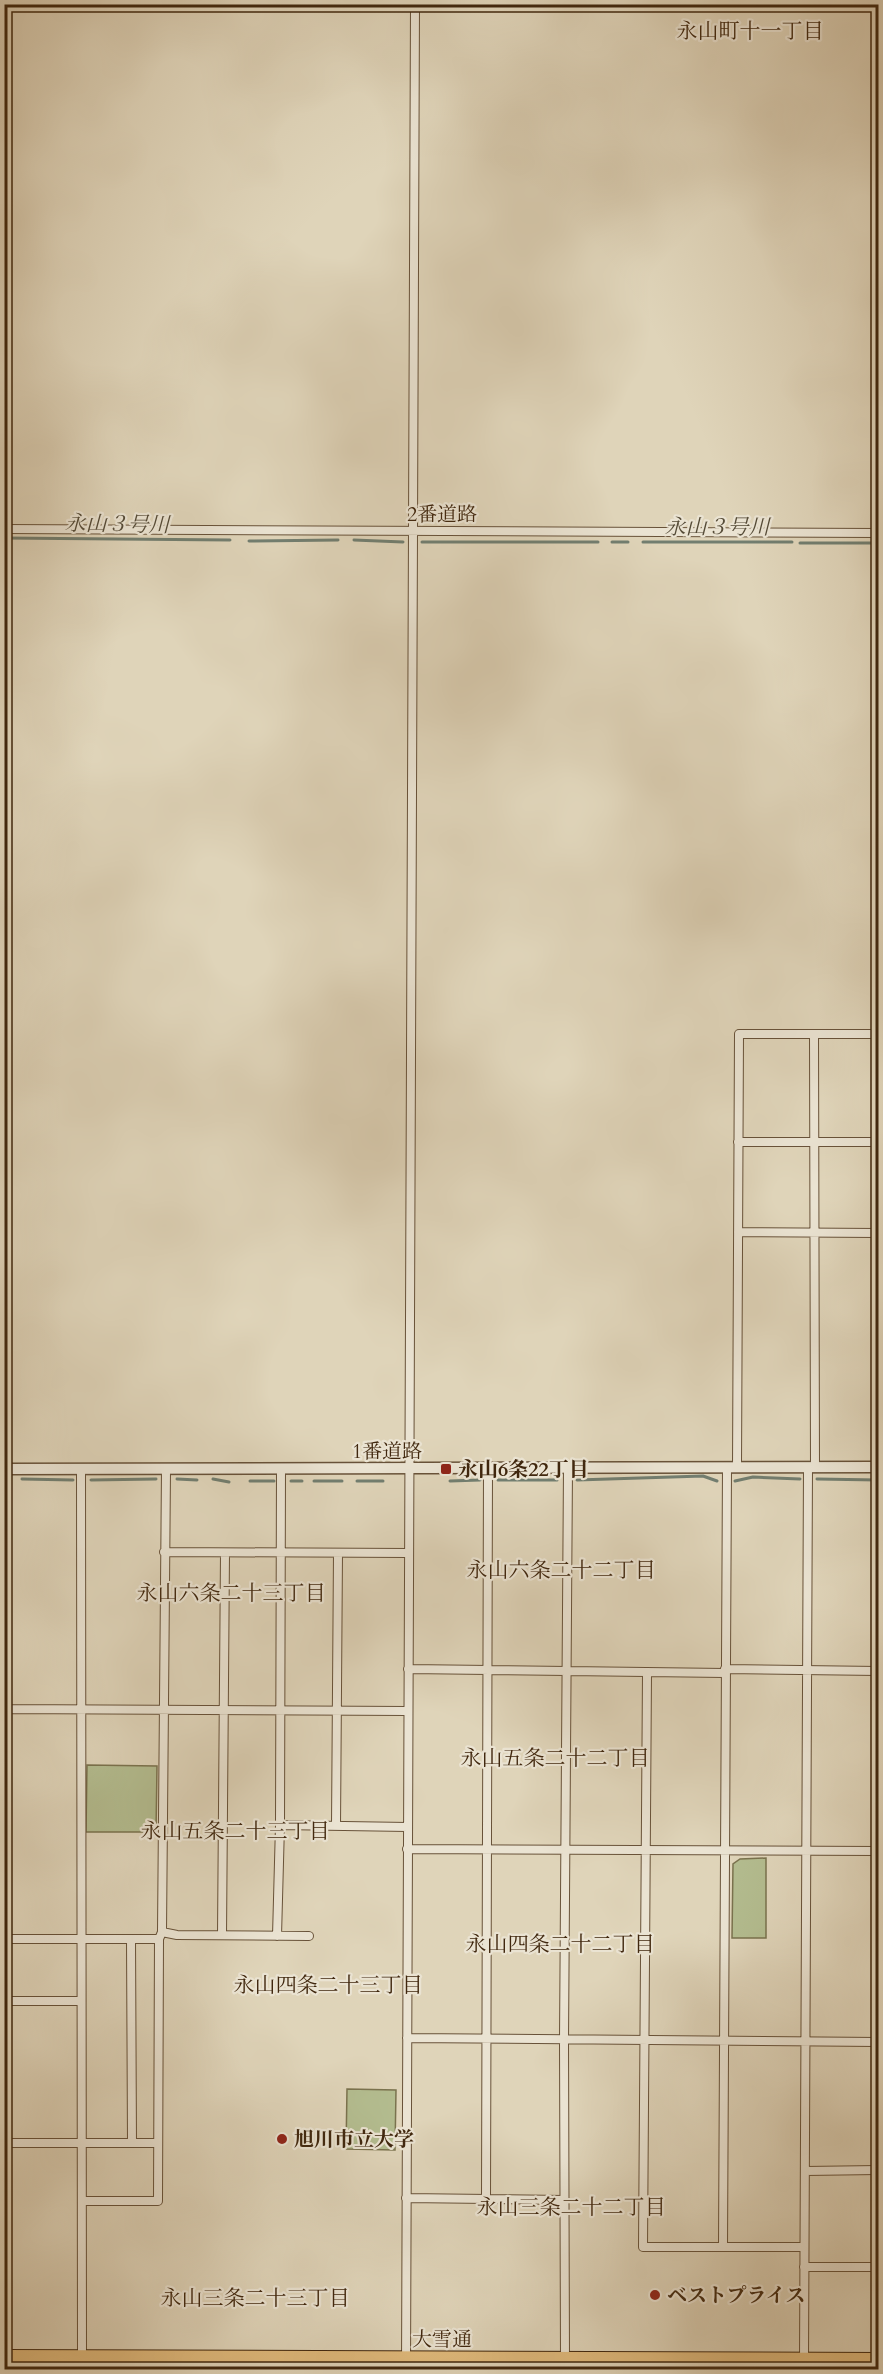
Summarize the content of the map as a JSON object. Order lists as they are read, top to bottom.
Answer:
{
  "streets": {
    "highway": ["大雪通"],
    "street": ["2番道路", "1番道路"]
  },
  "districts": [
    "永山町十一丁目",
    "永山六条二十二丁目",
    "永山六条二十三丁目",
    "永山五条二十二丁目",
    "永山五条二十三丁目",
    "永山四条二十二丁目",
    "永山四条二十三丁目",
    "永山三条二十二丁目",
    "永山三条二十三丁目"
  ],
  "water": ["永山３号川"],
  "places": {
    "transit": ["永山6条22丁目"],
    "other": ["旭川市立大学", "ベストプライス"]
  }
}
